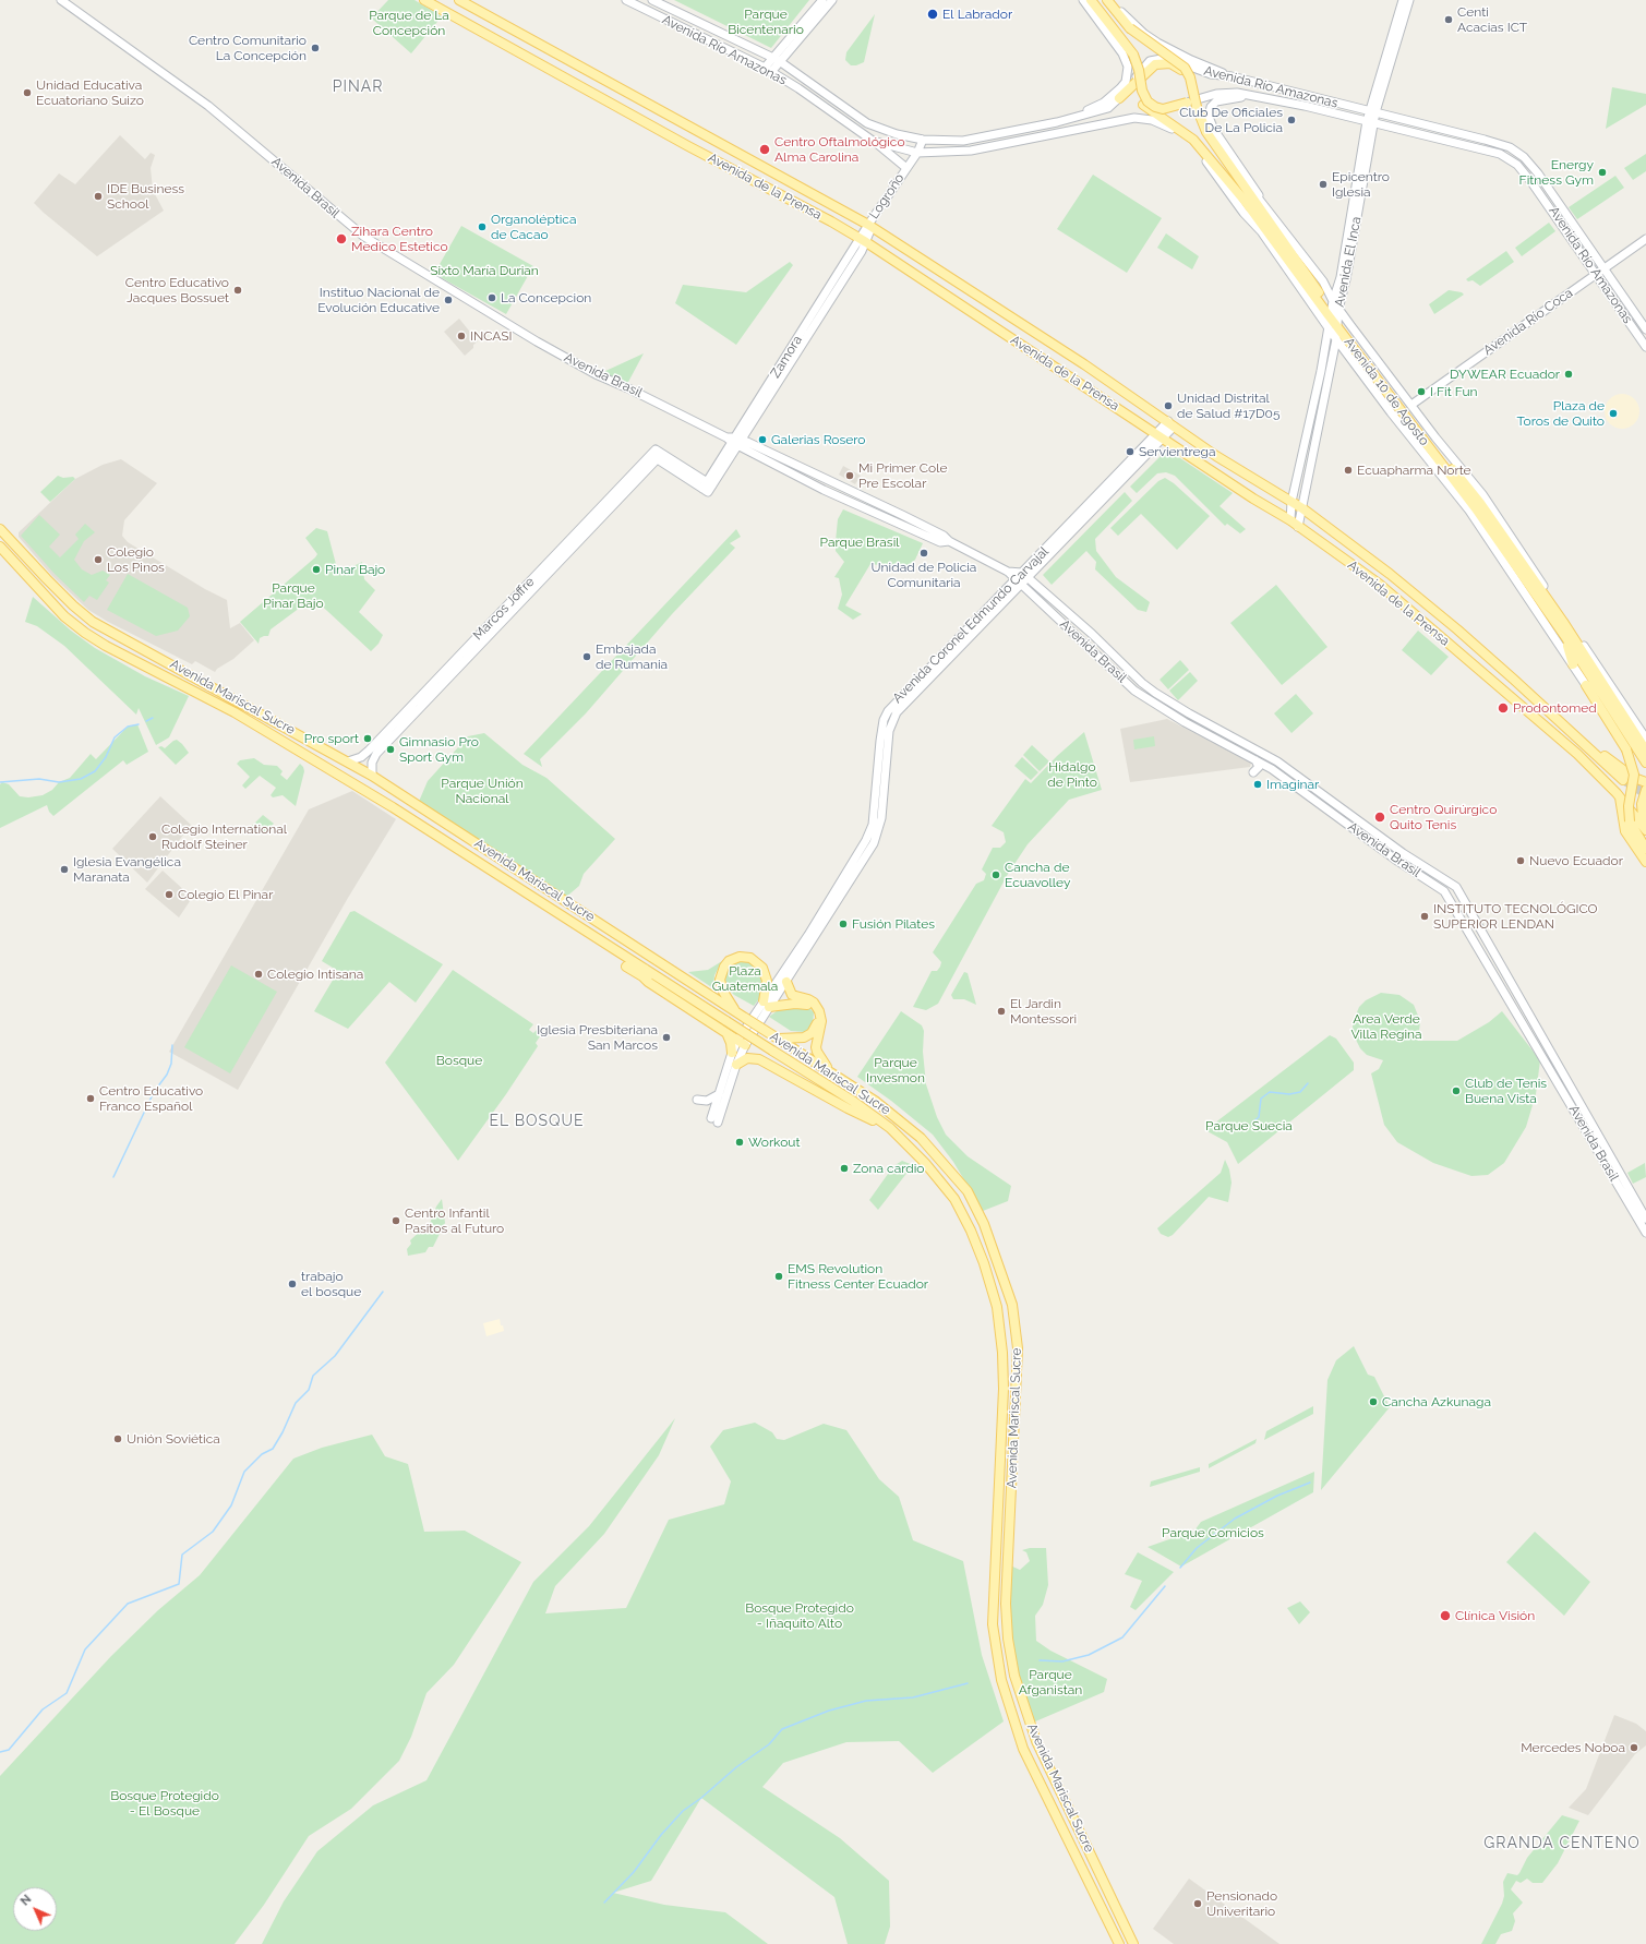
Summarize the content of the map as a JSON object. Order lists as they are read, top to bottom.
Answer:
{
  "streets": {
    "main road": [
      "Avenida Río Amazonas",
      "Avenida de la Prensa",
      "Avenida Brasil",
      "Logroño",
      "Avenida El Inca",
      "Avenida Río Coca",
      "Zamora",
      "Avenida 10 de Agosto",
      "Marcos Joffre",
      "Avenida Coronel Edmundo Carvajal",
      "Avenida Mariscal Sucre"
    ]
  },
  "crossings": [
    ["Avenida Río Amazonas", "Logroño"],
    ["Avenida Río Amazonas", "Avenida El Inca"],
    ["Avenida Río Amazonas", "Avenida Río Coca"],
    ["Avenida Río Amazonas", "Avenida 10 de Agosto"],
    ["Avenida de la Prensa", "Logroño"],
    ["Avenida de la Prensa", "Avenida El Inca"],
    ["Avenida de la Prensa", "Zamora"],
    ["Avenida de la Prensa", "Avenida Coronel Edmundo Carvajal"],
    ["Avenida Brasil", "Zamora"],
    ["Avenida Brasil", "Avenida Coronel Edmundo Carvajal"],
    ["Logroño", "Zamora"],
    ["Avenida El Inca", "Avenida 10 de Agosto"],
    ["Avenida Río Coca", "Avenida 10 de Agosto"],
    ["Zamora", "Marcos Joffre"],
    ["Marcos Joffre", "Avenida Mariscal Sucre"]
  ],
  "districts": ["PINAR", "EL BOSQUE", "GRANDA CENTENO"],
  "parks": [
    "Parque Bicentenario",
    "Parque de La Concepción",
    "Sixto María Durian",
    "Parque Brasil",
    "Parque Pinar Bajo",
    "Hidalgo de Pinto",
    "Parque Unión Nacional",
    "Plaza Guatemala",
    "Area Verde Villa Regina",
    "Bosque",
    "Parque Invesmon",
    "Parque Suecia",
    "Parque Comicios",
    "Bosque Protegido - Iñaquito Alto",
    "Parque Afganistan",
    "Bosque Protegido - El Bosque"
  ],
  "places": [
    "El Labrador",
    "Centi Acacias ICT",
    "Centro Comunitario La Concepción",
    "Unidad Educativa Ecuatoriano Suizo",
    "Club De Oficiales De La Policia",
    "Centro Oftalmológico Alma Carolina",
    "Energy Fitness Gym",
    "Epicentro Iglesia",
    "IDE Business School",
    "Organoléptica de Cacao",
    "Zihara Centro Medico Estetico",
    "Centro Educativo Jacques Bossuet",
    "La Concepcion",
    "Instituo Nacional de Evolución Educative",
    "INCASI",
    "DYWEAR Ecuador",
    "I Fit Fun",
    "Unidad Distrital de Salud #17D05",
    "Plaza de Toros de Quito",
    "Galerias Rosero",
    "Servientrega",
    "Ecuapharma Norte",
    "Mi Primer Cole Pre Escolar",
    "Unidad de Policia Comunitaria",
    "Colegio Los Pinos",
    "Pinar Bajo",
    "Embajada de Rumania",
    "Prodontomed",
    "Pro sport",
    "Gimnasio Pro Sport Gym",
    "Imaginar",
    "Centro Quirúrgico Quito Tenis",
    "Colegio International Rudolf Steiner",
    "Nuevo Ecuador",
    "Iglesia Evangélica Maranata",
    "Cancha de Ecuavolley",
    "Colegio El Pinar",
    "INSTITUTO TECNOLÓGICO SUPERIOR LENDAN",
    "Fusión Pilates",
    "Colegio Intisana",
    "El Jardin Montessori",
    "Iglesia Presbiteriana San Marcos",
    "Club de Tenis Buena Vista",
    "Centro Educativo Franco Español",
    "Workout",
    "Zona cardio",
    "Centro Infantil Pasitos al Futuro",
    "EMS Revolution Fitness Center Ecuador",
    "trabajo el bosque",
    "Cancha Azkunaga",
    "Unión Soviética",
    "Clínica Visión",
    "Mercedes Noboa",
    "Pensionado Univeritario"
  ],
  "north": "top left"
}
